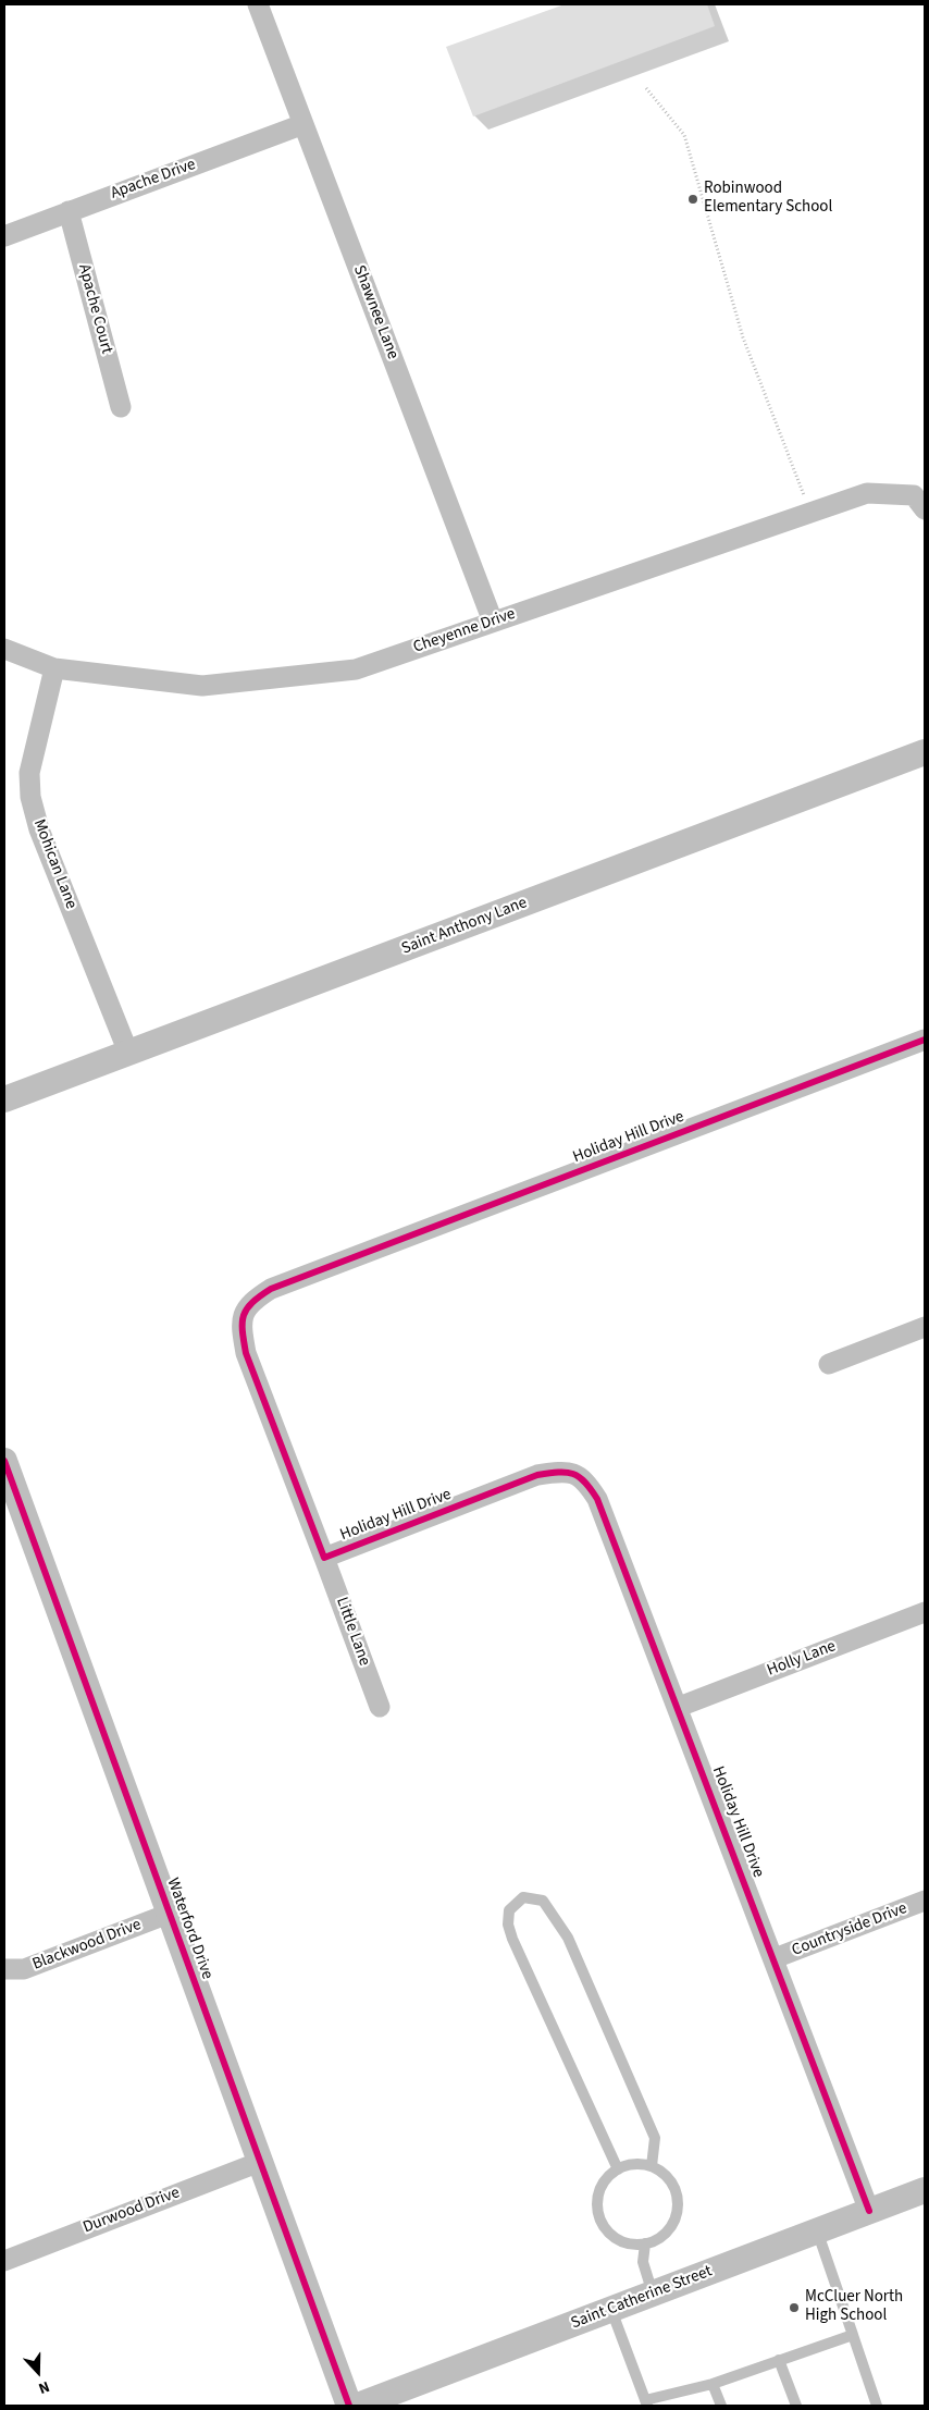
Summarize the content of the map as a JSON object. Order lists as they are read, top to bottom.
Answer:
{
  "streets": {
    "street": [
      "Apache Drive",
      "Apache Court",
      "Shawnee Lane",
      "Cheyenne Drive",
      "Mohican Lane",
      "Saint Anthony Lane",
      "Holiday Hill Drive",
      "Little Lane",
      "Holly Lane",
      "Waterford Drive",
      "Countryside Drive",
      "Blackwood Drive",
      "Durwood Drive",
      "Saint Catherine Street"
    ]
  },
  "crossings": [
    ["Apache Drive", "Apache Court"],
    ["Apache Drive", "Shawnee Lane"],
    ["Shawnee Lane", "Cheyenne Drive"],
    ["Cheyenne Drive", "Mohican Lane"],
    ["Mohican Lane", "Saint Anthony Lane"],
    ["Holiday Hill Drive", "Little Lane"],
    ["Holiday Hill Drive", "Holly Lane"],
    ["Holiday Hill Drive", "Countryside Drive"],
    ["Holiday Hill Drive", "Saint Catherine Street"],
    ["Waterford Drive", "Blackwood Drive"],
    ["Waterford Drive", "Durwood Drive"]
  ],
  "places": ["Robinwood Elementary School", "McCluer North High School"],
  "north": "bottom"
}
